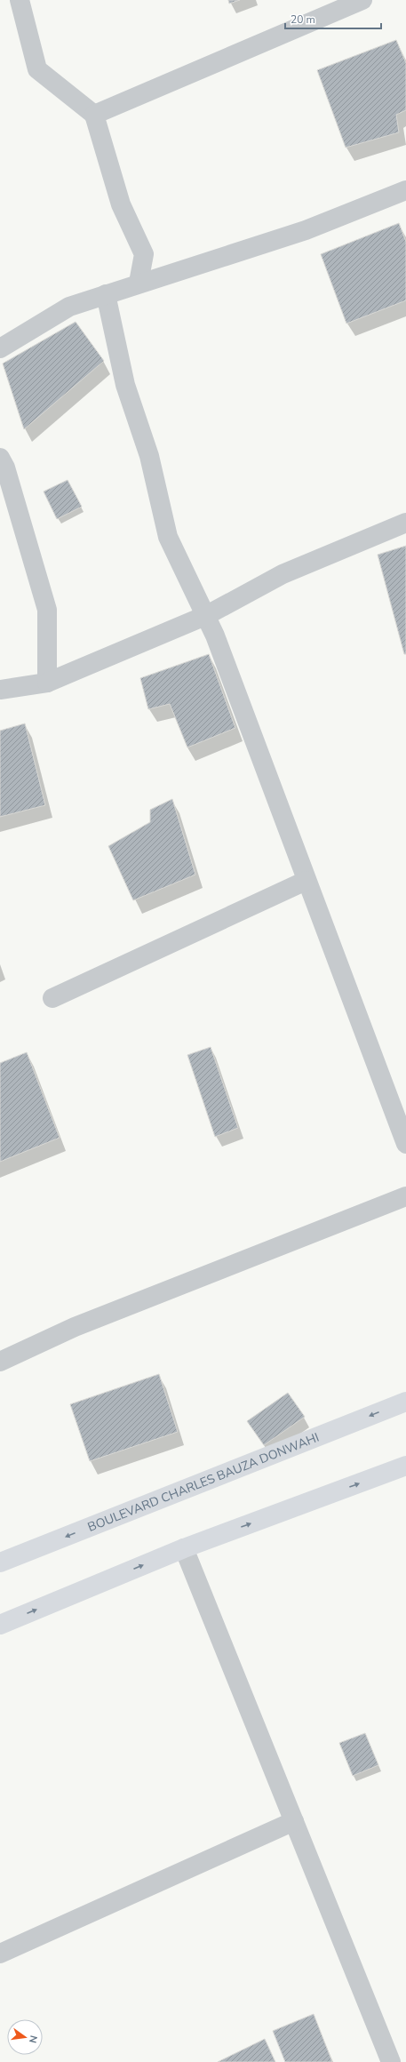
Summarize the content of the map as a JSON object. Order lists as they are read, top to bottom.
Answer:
{
  "streets": {
    "main road": ["BOULEVARD CHARLES BAUZA DONWAHI"]
  },
  "scale_bar": "20 m",
  "north": "right"
}
